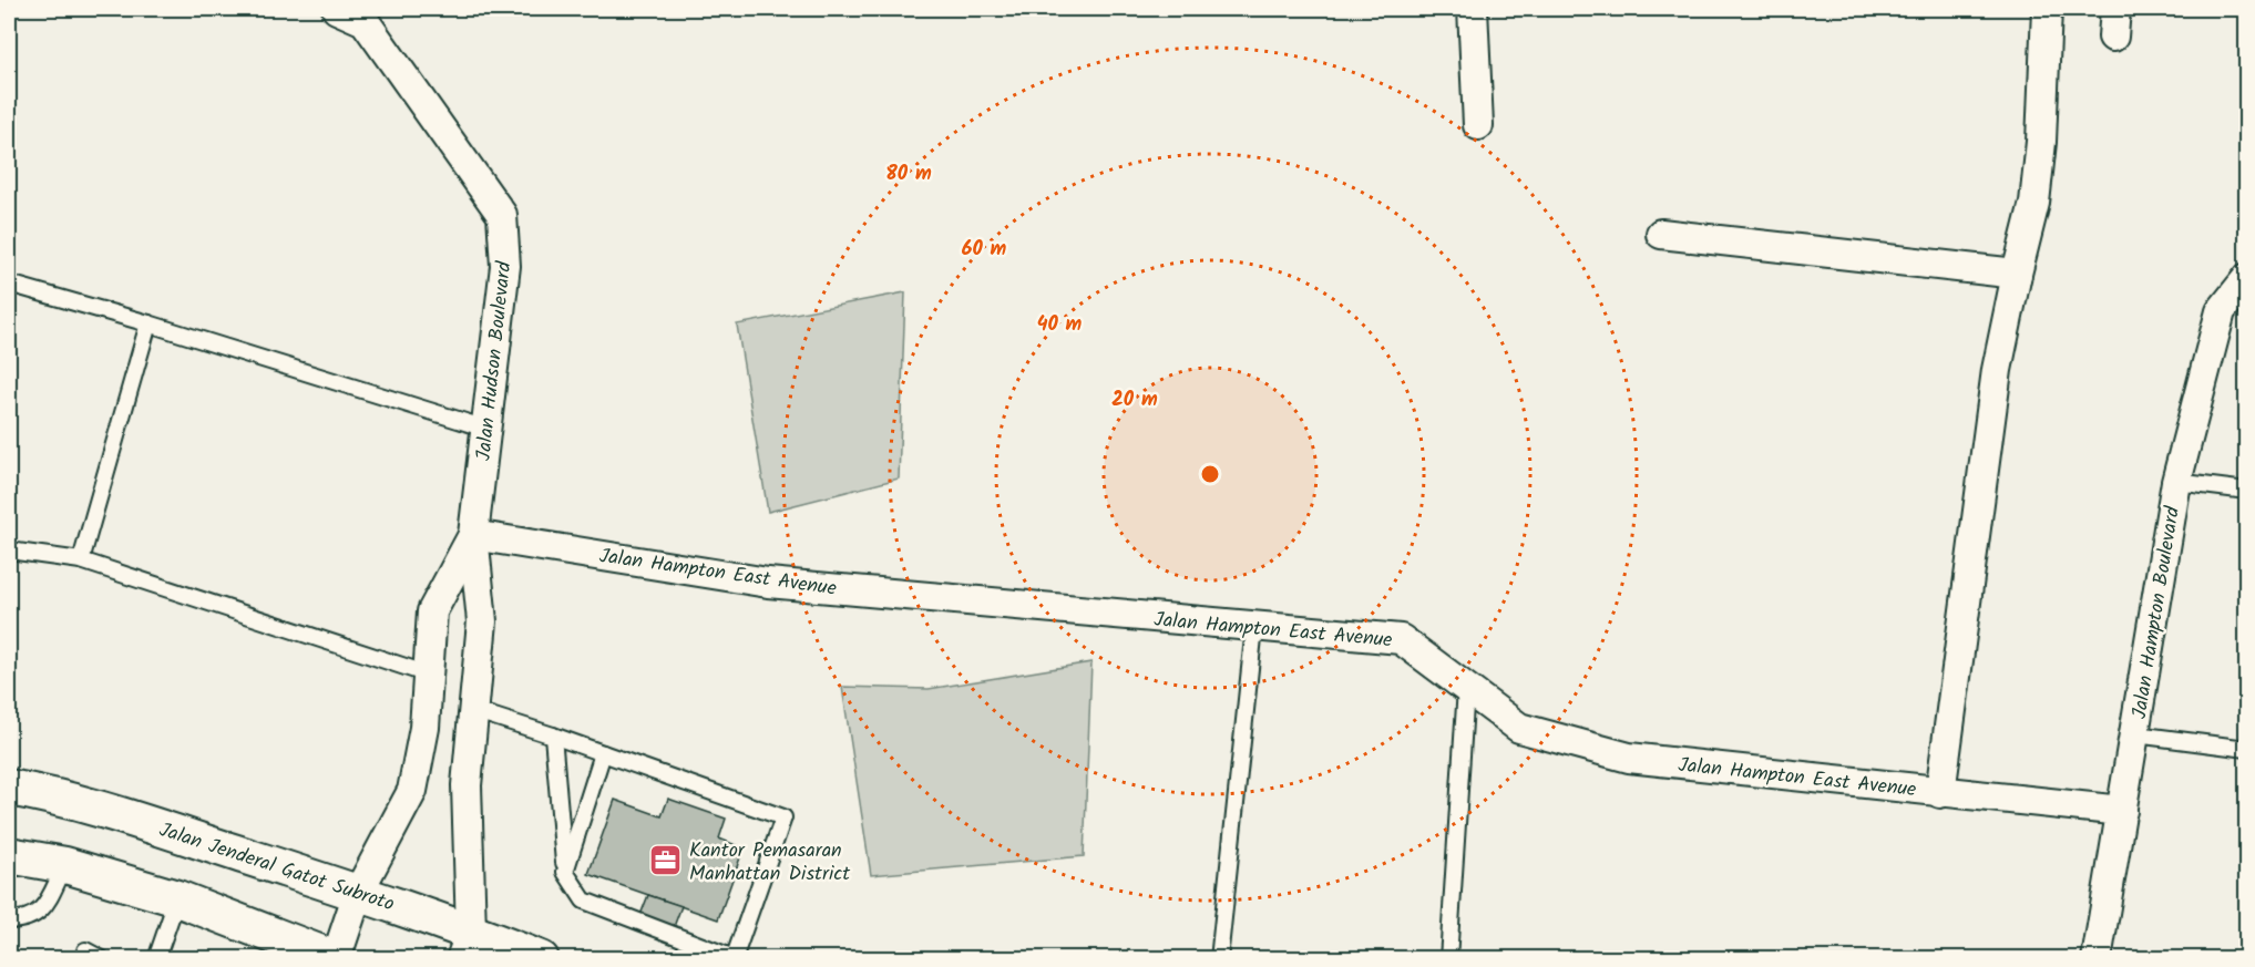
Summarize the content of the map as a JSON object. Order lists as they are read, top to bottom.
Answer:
{
  "streets": {
    "street": [
      "Jalan Hudson Boulevard",
      "Jalan Hampton East Avenue",
      "Jalan Hampton Boulevard",
      "Jalan Jenderal Gatot Subroto"
    ]
  },
  "crossings": [
    ["Jalan Hudson Boulevard", "Jalan Hampton East Avenue"],
    ["Jalan Hudson Boulevard", "Jalan Jenderal Gatot Subroto"],
    ["Jalan Hampton East Avenue", "Jalan Hampton Boulevard"]
  ],
  "places": {
    "office": ["Kantor Pemasaran Manhattan District"]
  },
  "rings": [
    "80 m",
    "60 m",
    "40 m",
    "20 m"
  ]
}
